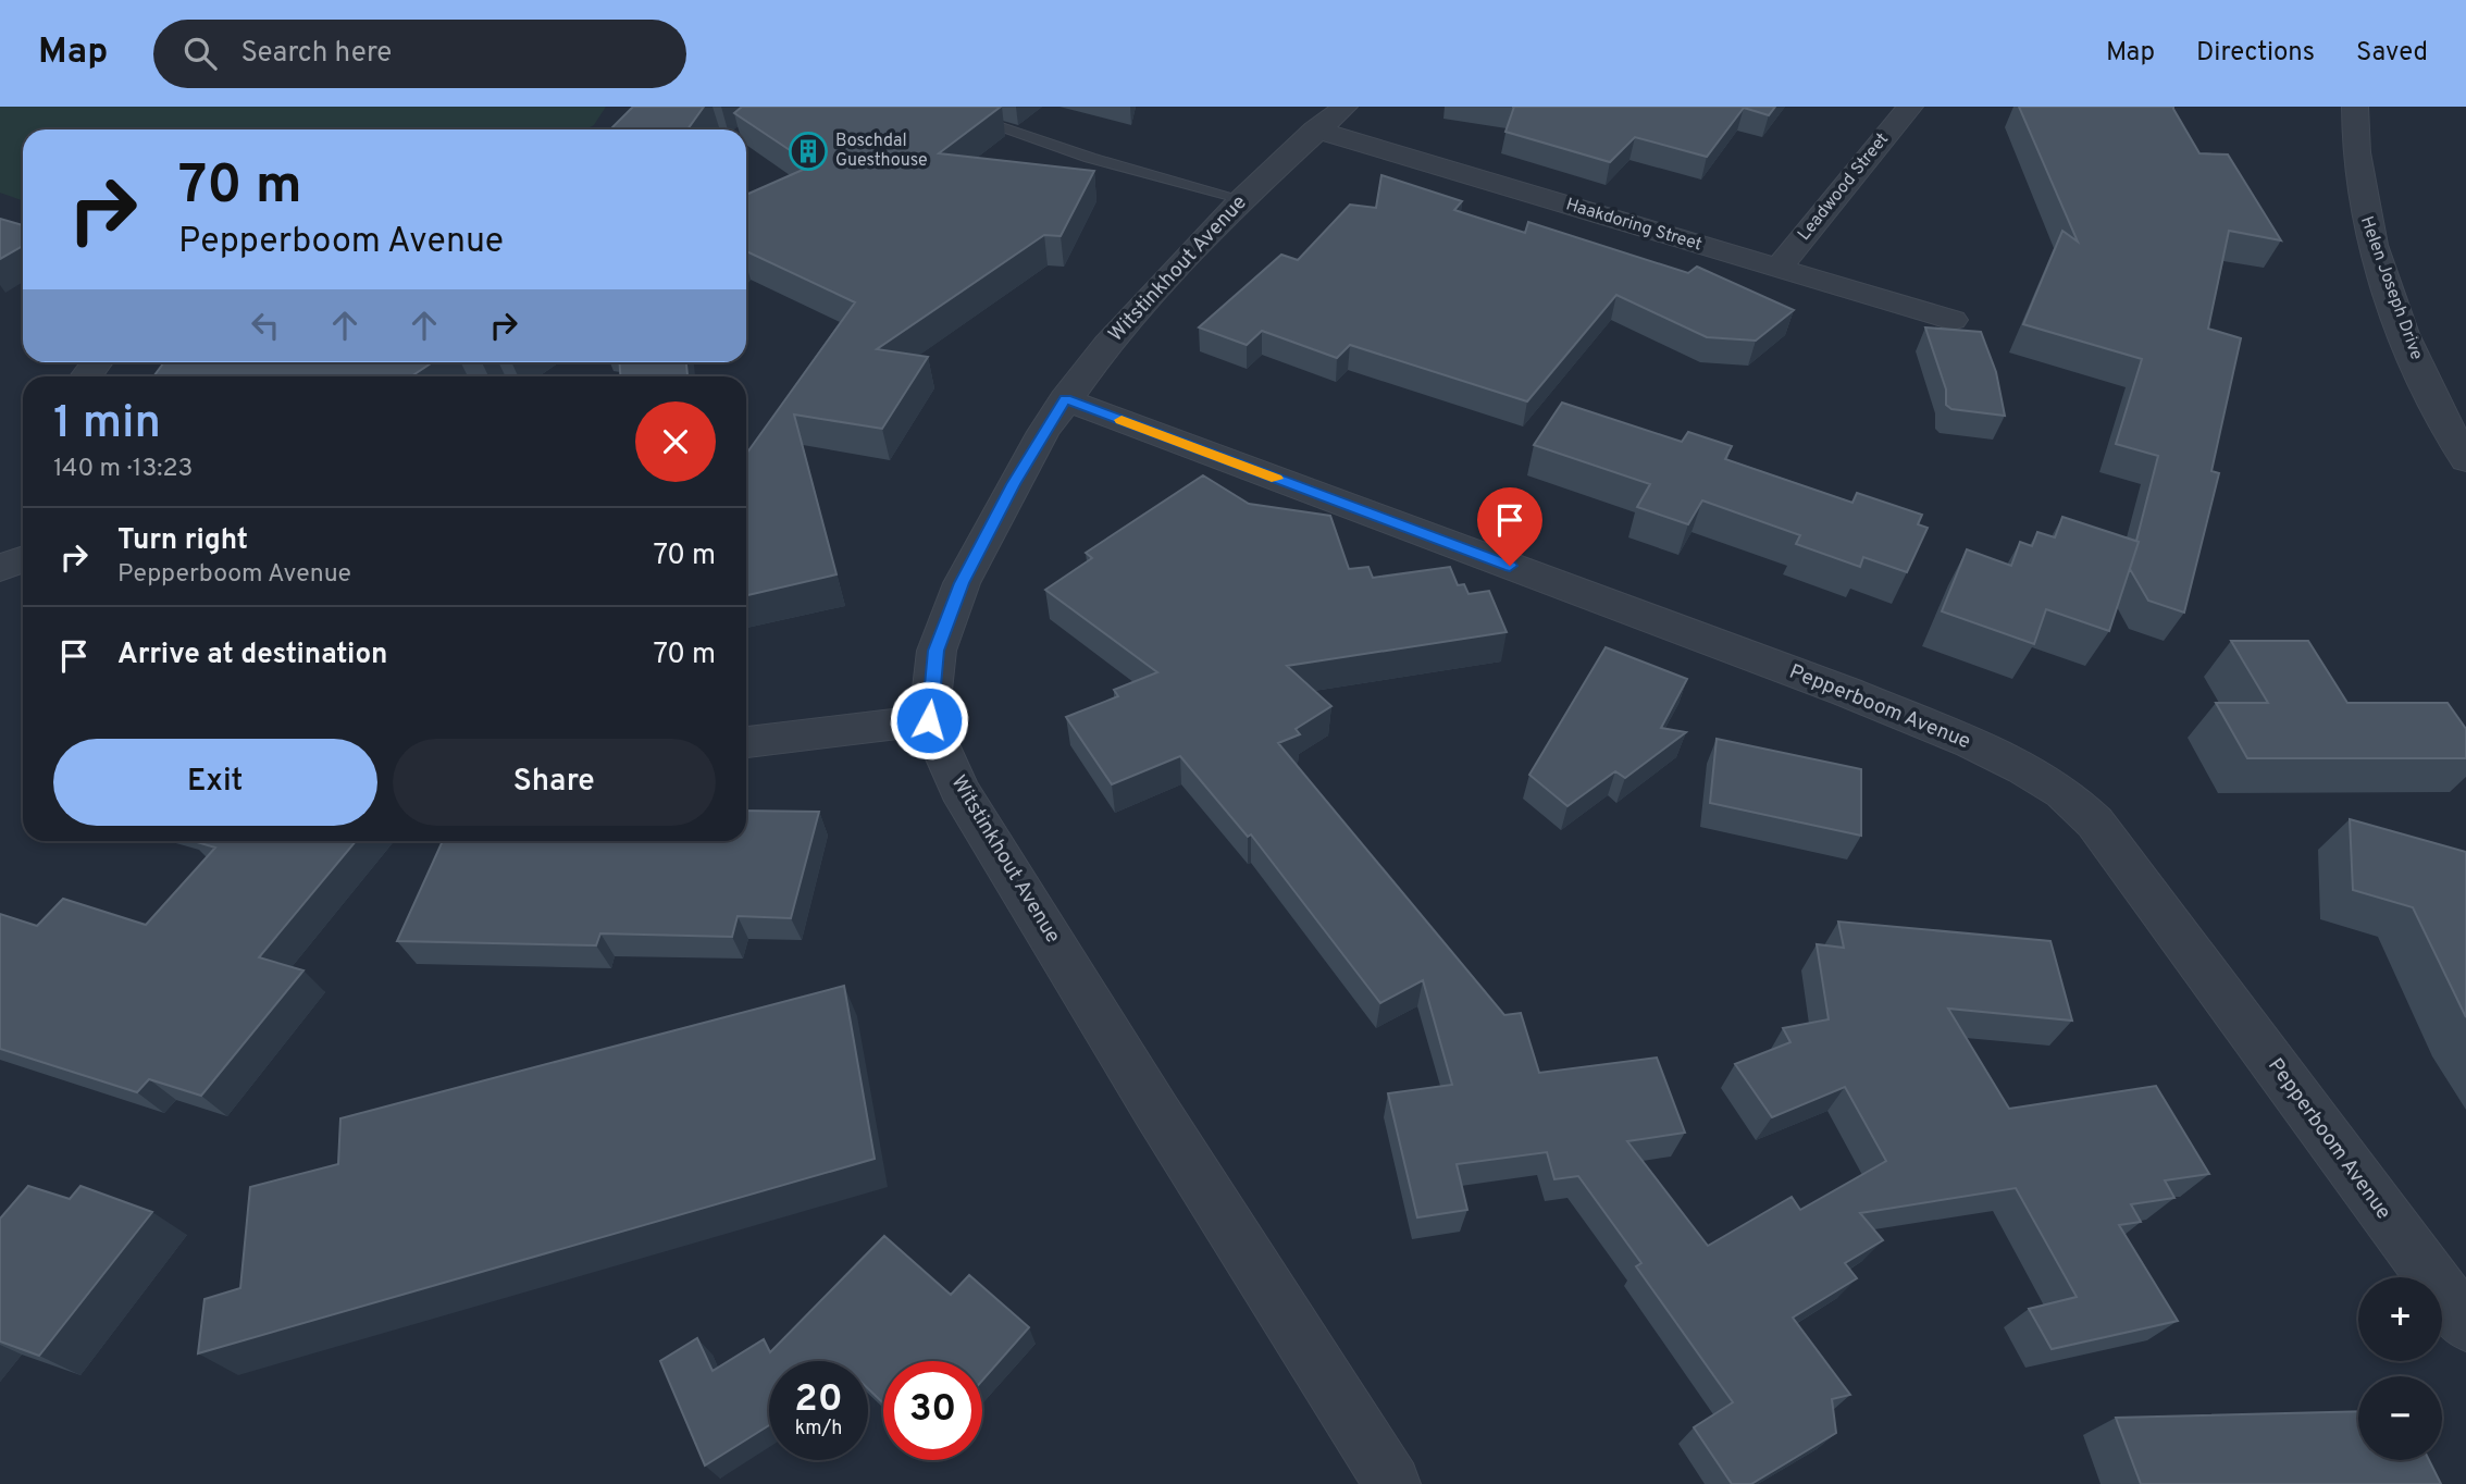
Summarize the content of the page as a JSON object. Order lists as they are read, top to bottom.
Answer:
{
  "streets": {
    "street": [
      "Leadwood Street",
      "Haakdoring Street",
      "Witstinkhout Avenue",
      "Helen Joseph Drive",
      "Pepperboom Avenue"
    ]
  },
  "crossings": [
    ["Leadwood Street", "Haakdoring Street"],
    ["Haakdoring Street", "Witstinkhout Avenue"],
    ["Witstinkhout Avenue", "Pepperboom Avenue"]
  ],
  "places": {
    "building": ["Boschdal Guesthouse"]
  },
  "page": {
    "header": "Map",
    "search": "Search here",
    "nav": ["Map", "Directions", "Saved"],
    "turn": ["70 m", "Pepperboom Avenue"],
    "heading": ["1 min", "140 m · 13:23"],
    "list": [
      {
        "name": "Turn right",
        "note": "Pepperboom Avenue",
        "value": "70 m"
      },
      {
        "name": "Arrive at destination",
        "value": "70 m"
      }
    ],
    "buttons": ["Exit", "Share"],
    "map_buttons": ["+", "−"],
    "speed": "20 km/h",
    "limit": "30"
  }
}
